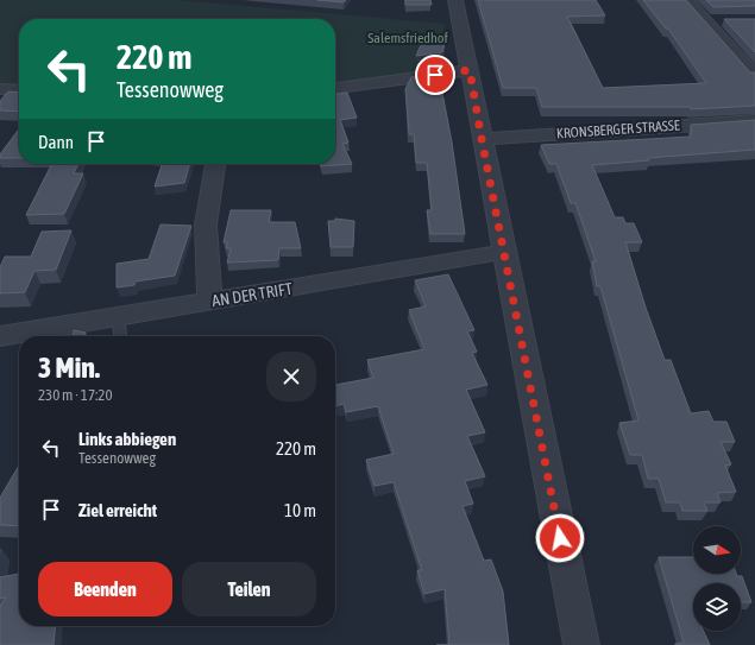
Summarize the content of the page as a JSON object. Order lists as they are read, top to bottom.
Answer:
{
  "streets": {
    "street": ["KRONSBERGER STRASSE", "AN DER TRIFT"]
  },
  "parks": ["Salemsfriedhof"],
  "north": "right",
  "page": {
    "turn": ["220 m", "Tessenowweg"],
    "then": "Dann",
    "heading": ["3 Min.", "230 m · 17:20"],
    "list": [
      {
        "name": "Links abbiegen",
        "note": "Tessenowweg",
        "value": "220 m"
      },
      {
        "name": "Ziel erreicht",
        "value": "10 m"
      }
    ],
    "buttons": ["Beenden", "Teilen"]
  }
}
